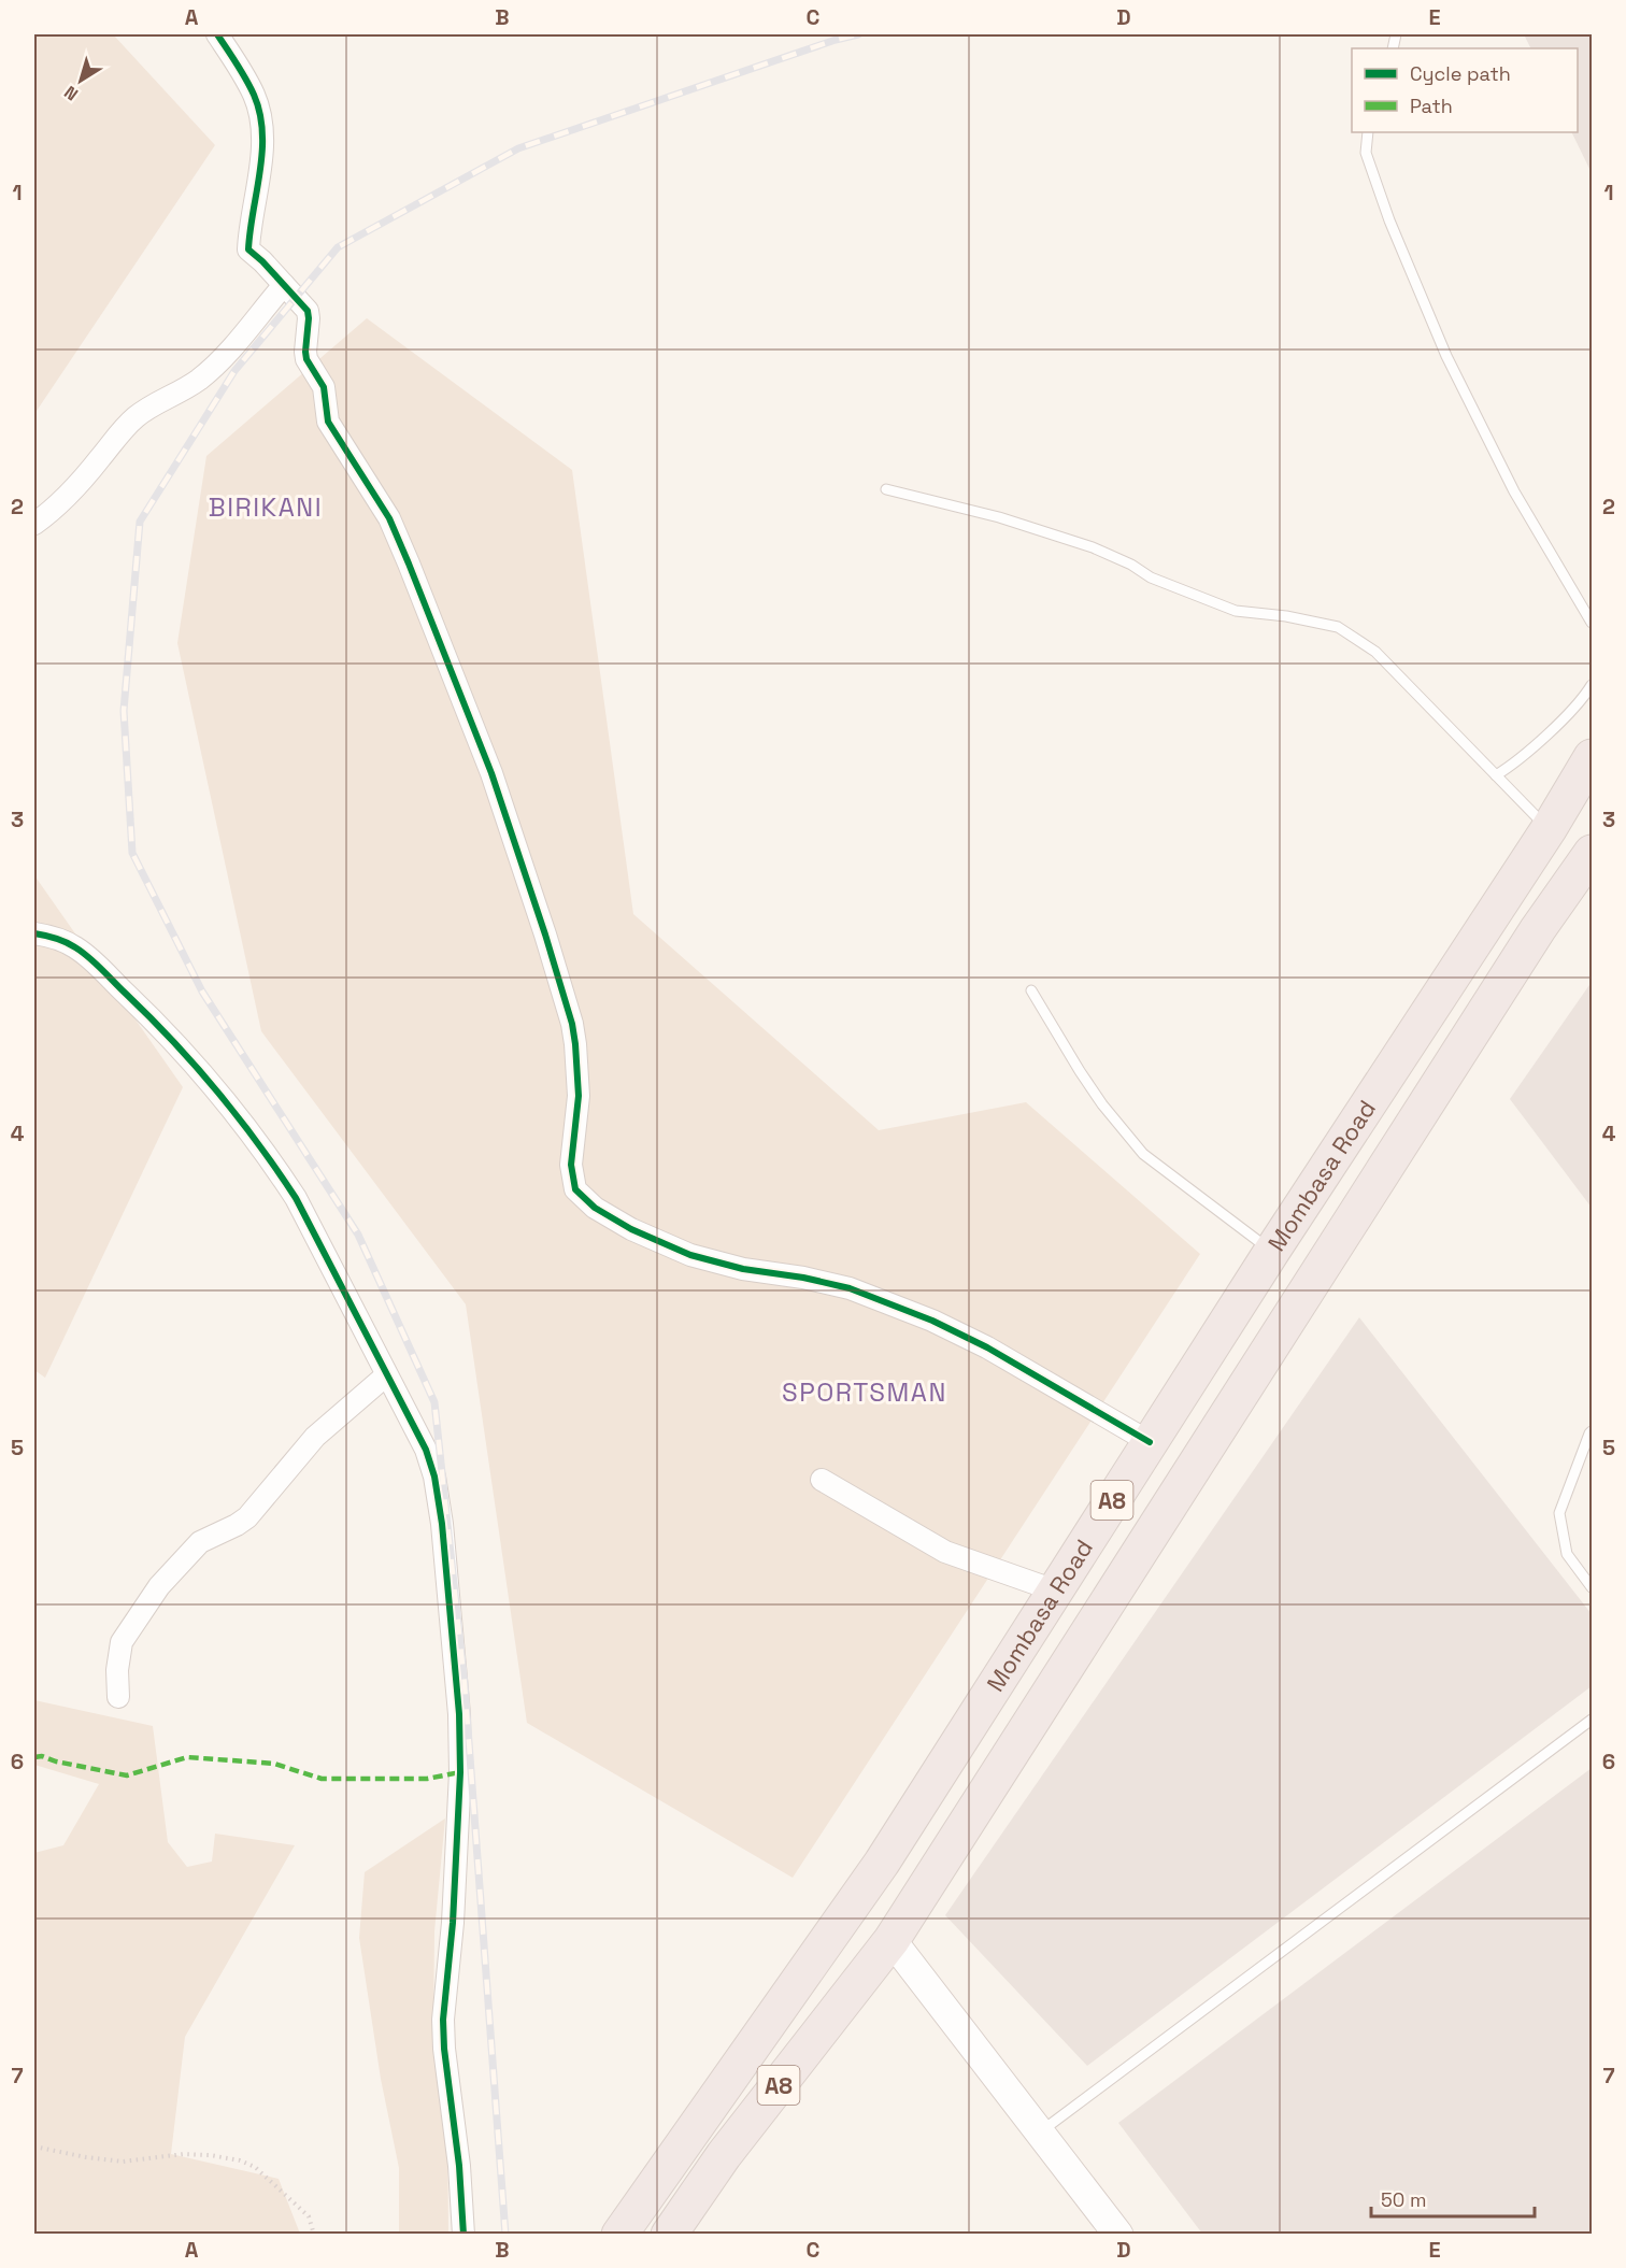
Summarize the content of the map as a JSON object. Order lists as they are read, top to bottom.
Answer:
{
  "streets": {
    "highway": ["Mombasa Road", "A8"]
  },
  "districts": ["BIRIKANI", "SPORTSMAN"],
  "legend": ["Cycle path", "Path"],
  "scale_bar": "50 m",
  "north": "bottom left",
  "grid": {
    "columns": [
      "A",
      "B",
      "C",
      "D",
      "E"
    ],
    "rows": [
      "1",
      "2",
      "3",
      "4",
      "5",
      "6",
      "7"
    ]
  }
}
